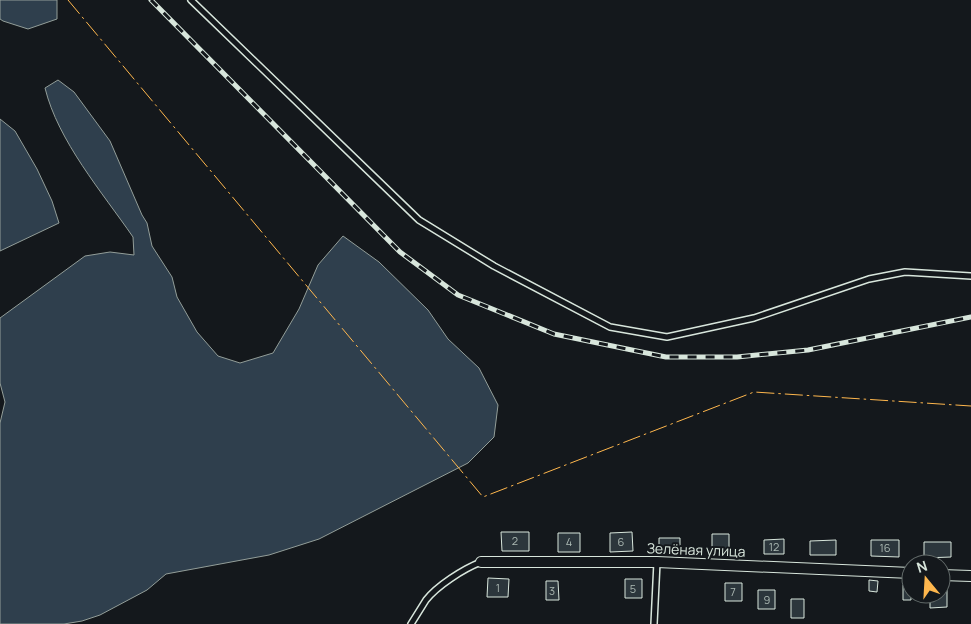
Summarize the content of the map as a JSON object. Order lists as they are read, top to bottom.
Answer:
{
  "streets": {
    "street": ["Зелёная улица"]
  },
  "house_numbers": [
    "2",
    "4",
    "6",
    "12",
    "16",
    "1",
    "5",
    "3",
    "7",
    "9"
  ],
  "north": "top"
}
